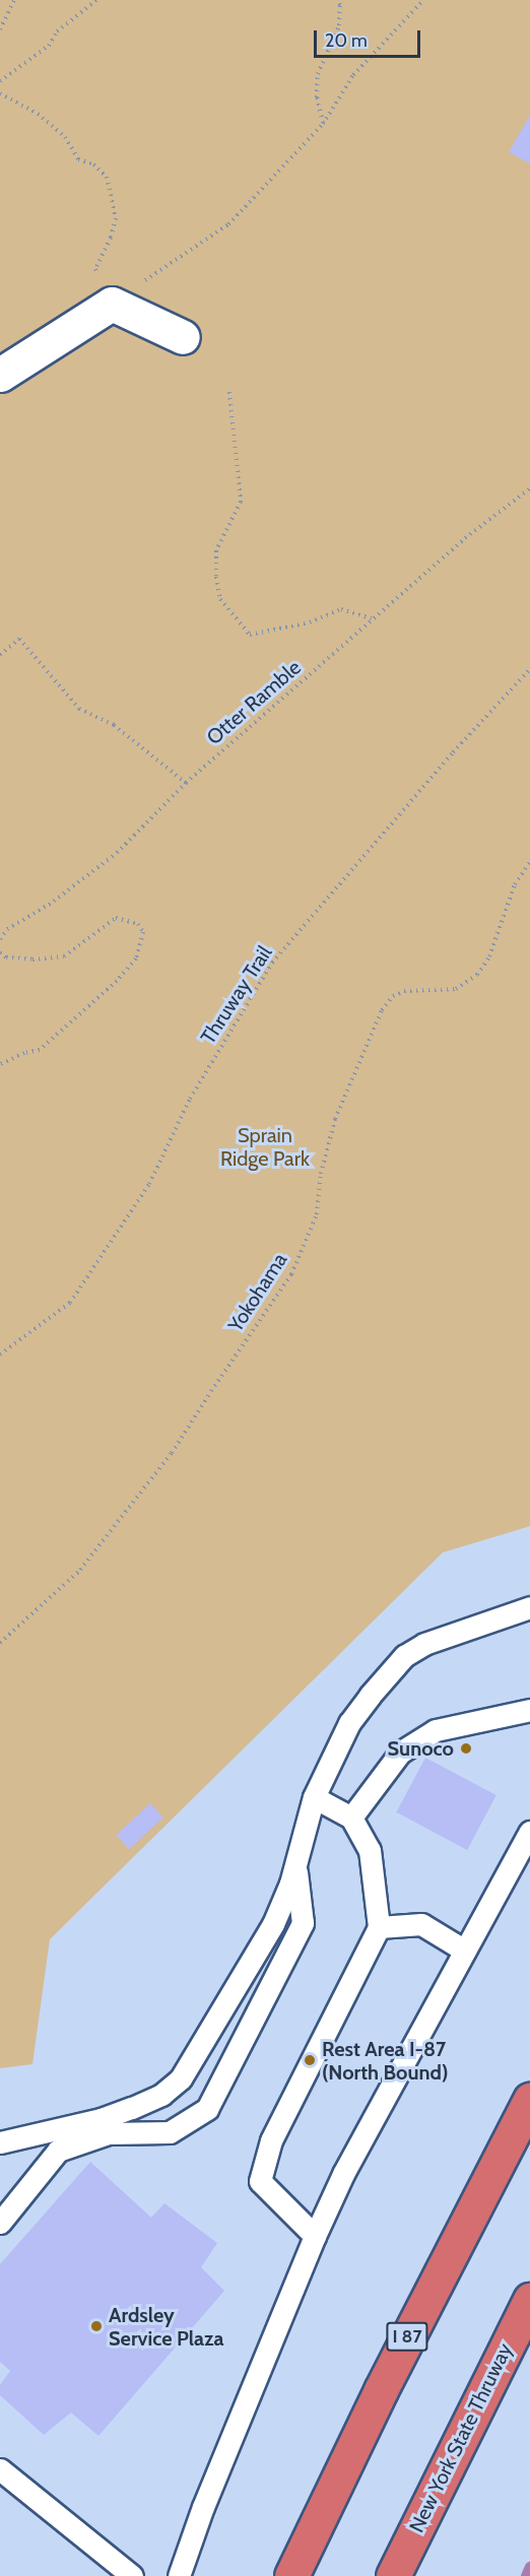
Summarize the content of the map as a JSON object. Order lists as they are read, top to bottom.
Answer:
{
  "streets": {
    "highway": ["I 87", "New York State Thruway"],
    "path": ["Otter Ramble", "Thruway Trail", "Yokohama"]
  },
  "parks": ["Sprain Ridge Park"],
  "places": ["Sunoco", "Rest Area I-87 (North Bound)", "Ardsley Service Plaza"],
  "scale_bar": "20 m"
}
